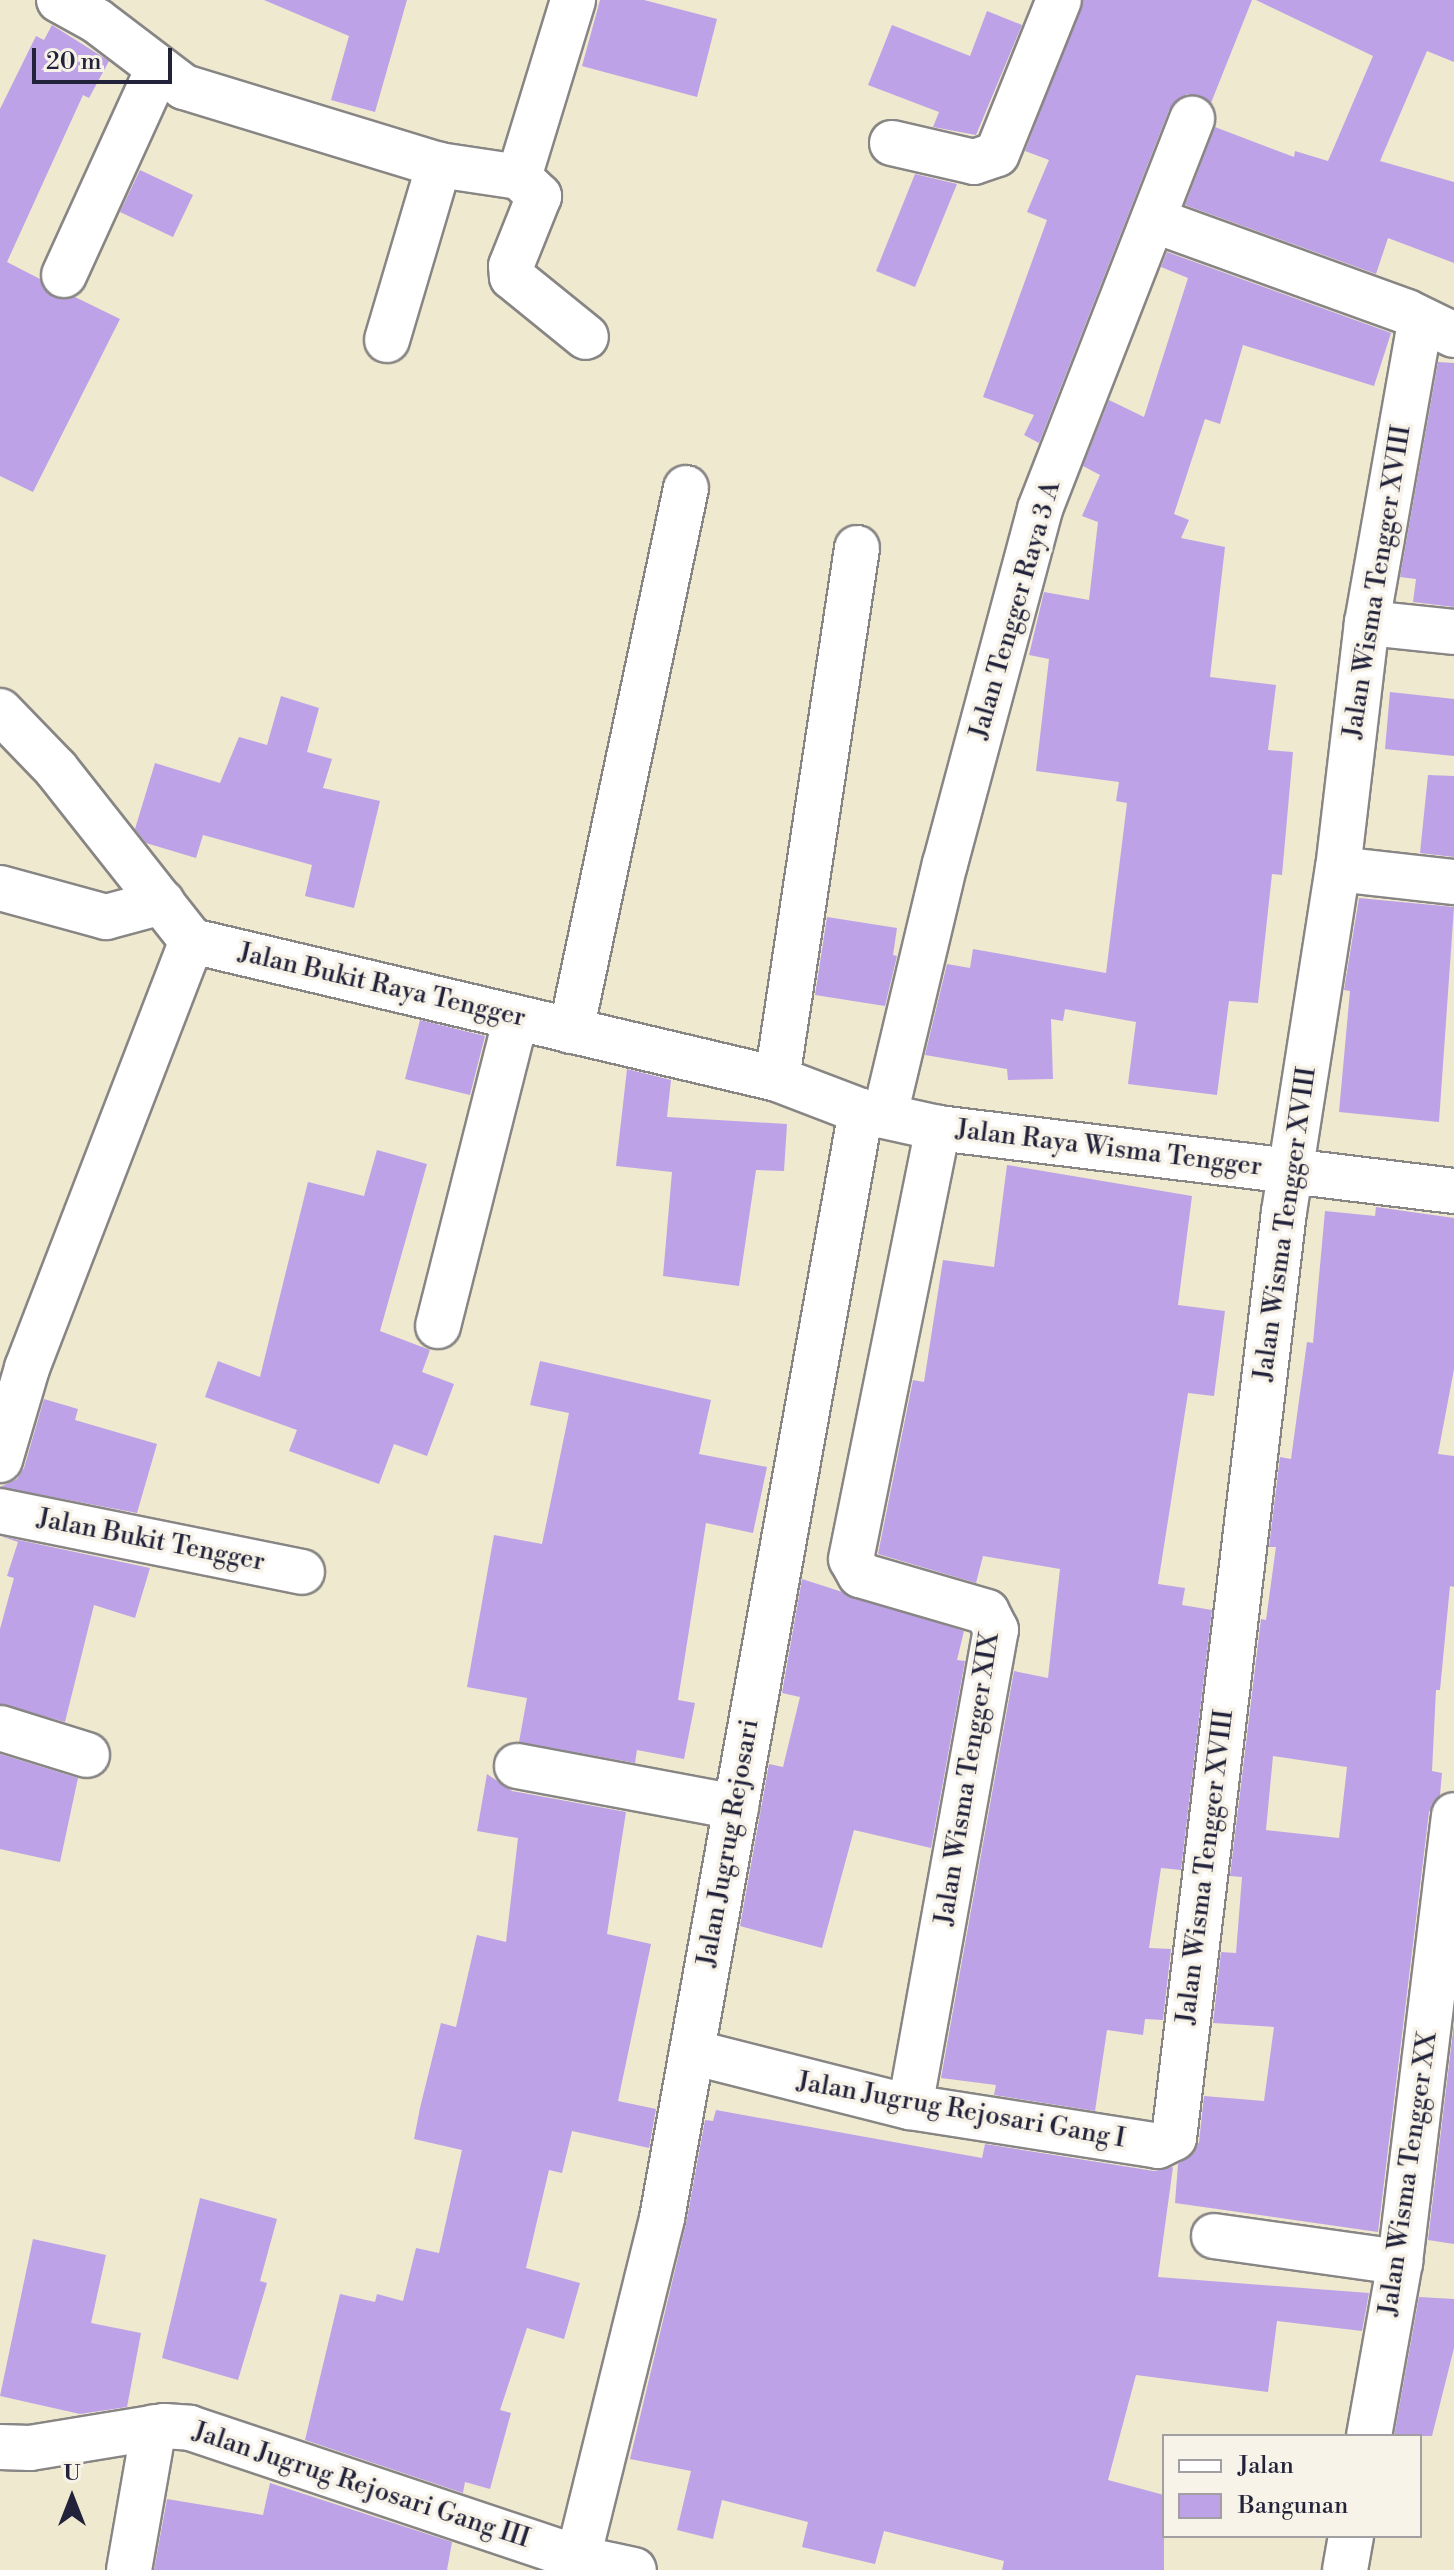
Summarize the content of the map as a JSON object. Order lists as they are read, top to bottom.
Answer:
{
  "streets": {
    "street": [
      "Jalan Wisma Tengger XVIII",
      "Jalan Tengger Raya 3 A",
      "Jalan Bukit Raya Tengger",
      "Jalan Raya Wisma Tengger",
      "Jalan Bukit Tengger",
      "Jalan Wisma Tengger XIX",
      "Jalan Jugrug Rejosari",
      "Jalan Jugrug Rejosari Gang I",
      "Jalan Wisma Tengger XX",
      "Jalan Jugrug Rejosari Gang III"
    ]
  },
  "crossings": [
    ["Jalan Wisma Tengger XVIII", "Jalan Raya Wisma Tengger"],
    ["Jalan Wisma Tengger XVIII", "Jalan Jugrug Rejosari Gang I"],
    ["Jalan Tengger Raya 3 A", "Jalan Bukit Raya Tengger"],
    ["Jalan Tengger Raya 3 A", "Jalan Raya Wisma Tengger"],
    ["Jalan Tengger Raya 3 A", "Jalan Jugrug Rejosari"],
    ["Jalan Bukit Raya Tengger", "Jalan Raya Wisma Tengger"],
    ["Jalan Bukit Raya Tengger", "Jalan Jugrug Rejosari"],
    ["Jalan Raya Wisma Tengger", "Jalan Wisma Tengger XIX"],
    ["Jalan Raya Wisma Tengger", "Jalan Jugrug Rejosari"],
    ["Jalan Wisma Tengger XIX", "Jalan Jugrug Rejosari Gang I"],
    ["Jalan Jugrug Rejosari", "Jalan Jugrug Rejosari Gang I"],
    ["Jalan Jugrug Rejosari", "Jalan Jugrug Rejosari Gang III"]
  ],
  "legend": ["Jalan", "Bangunan"],
  "scale_bar": "20 m",
  "north": "top"
}
